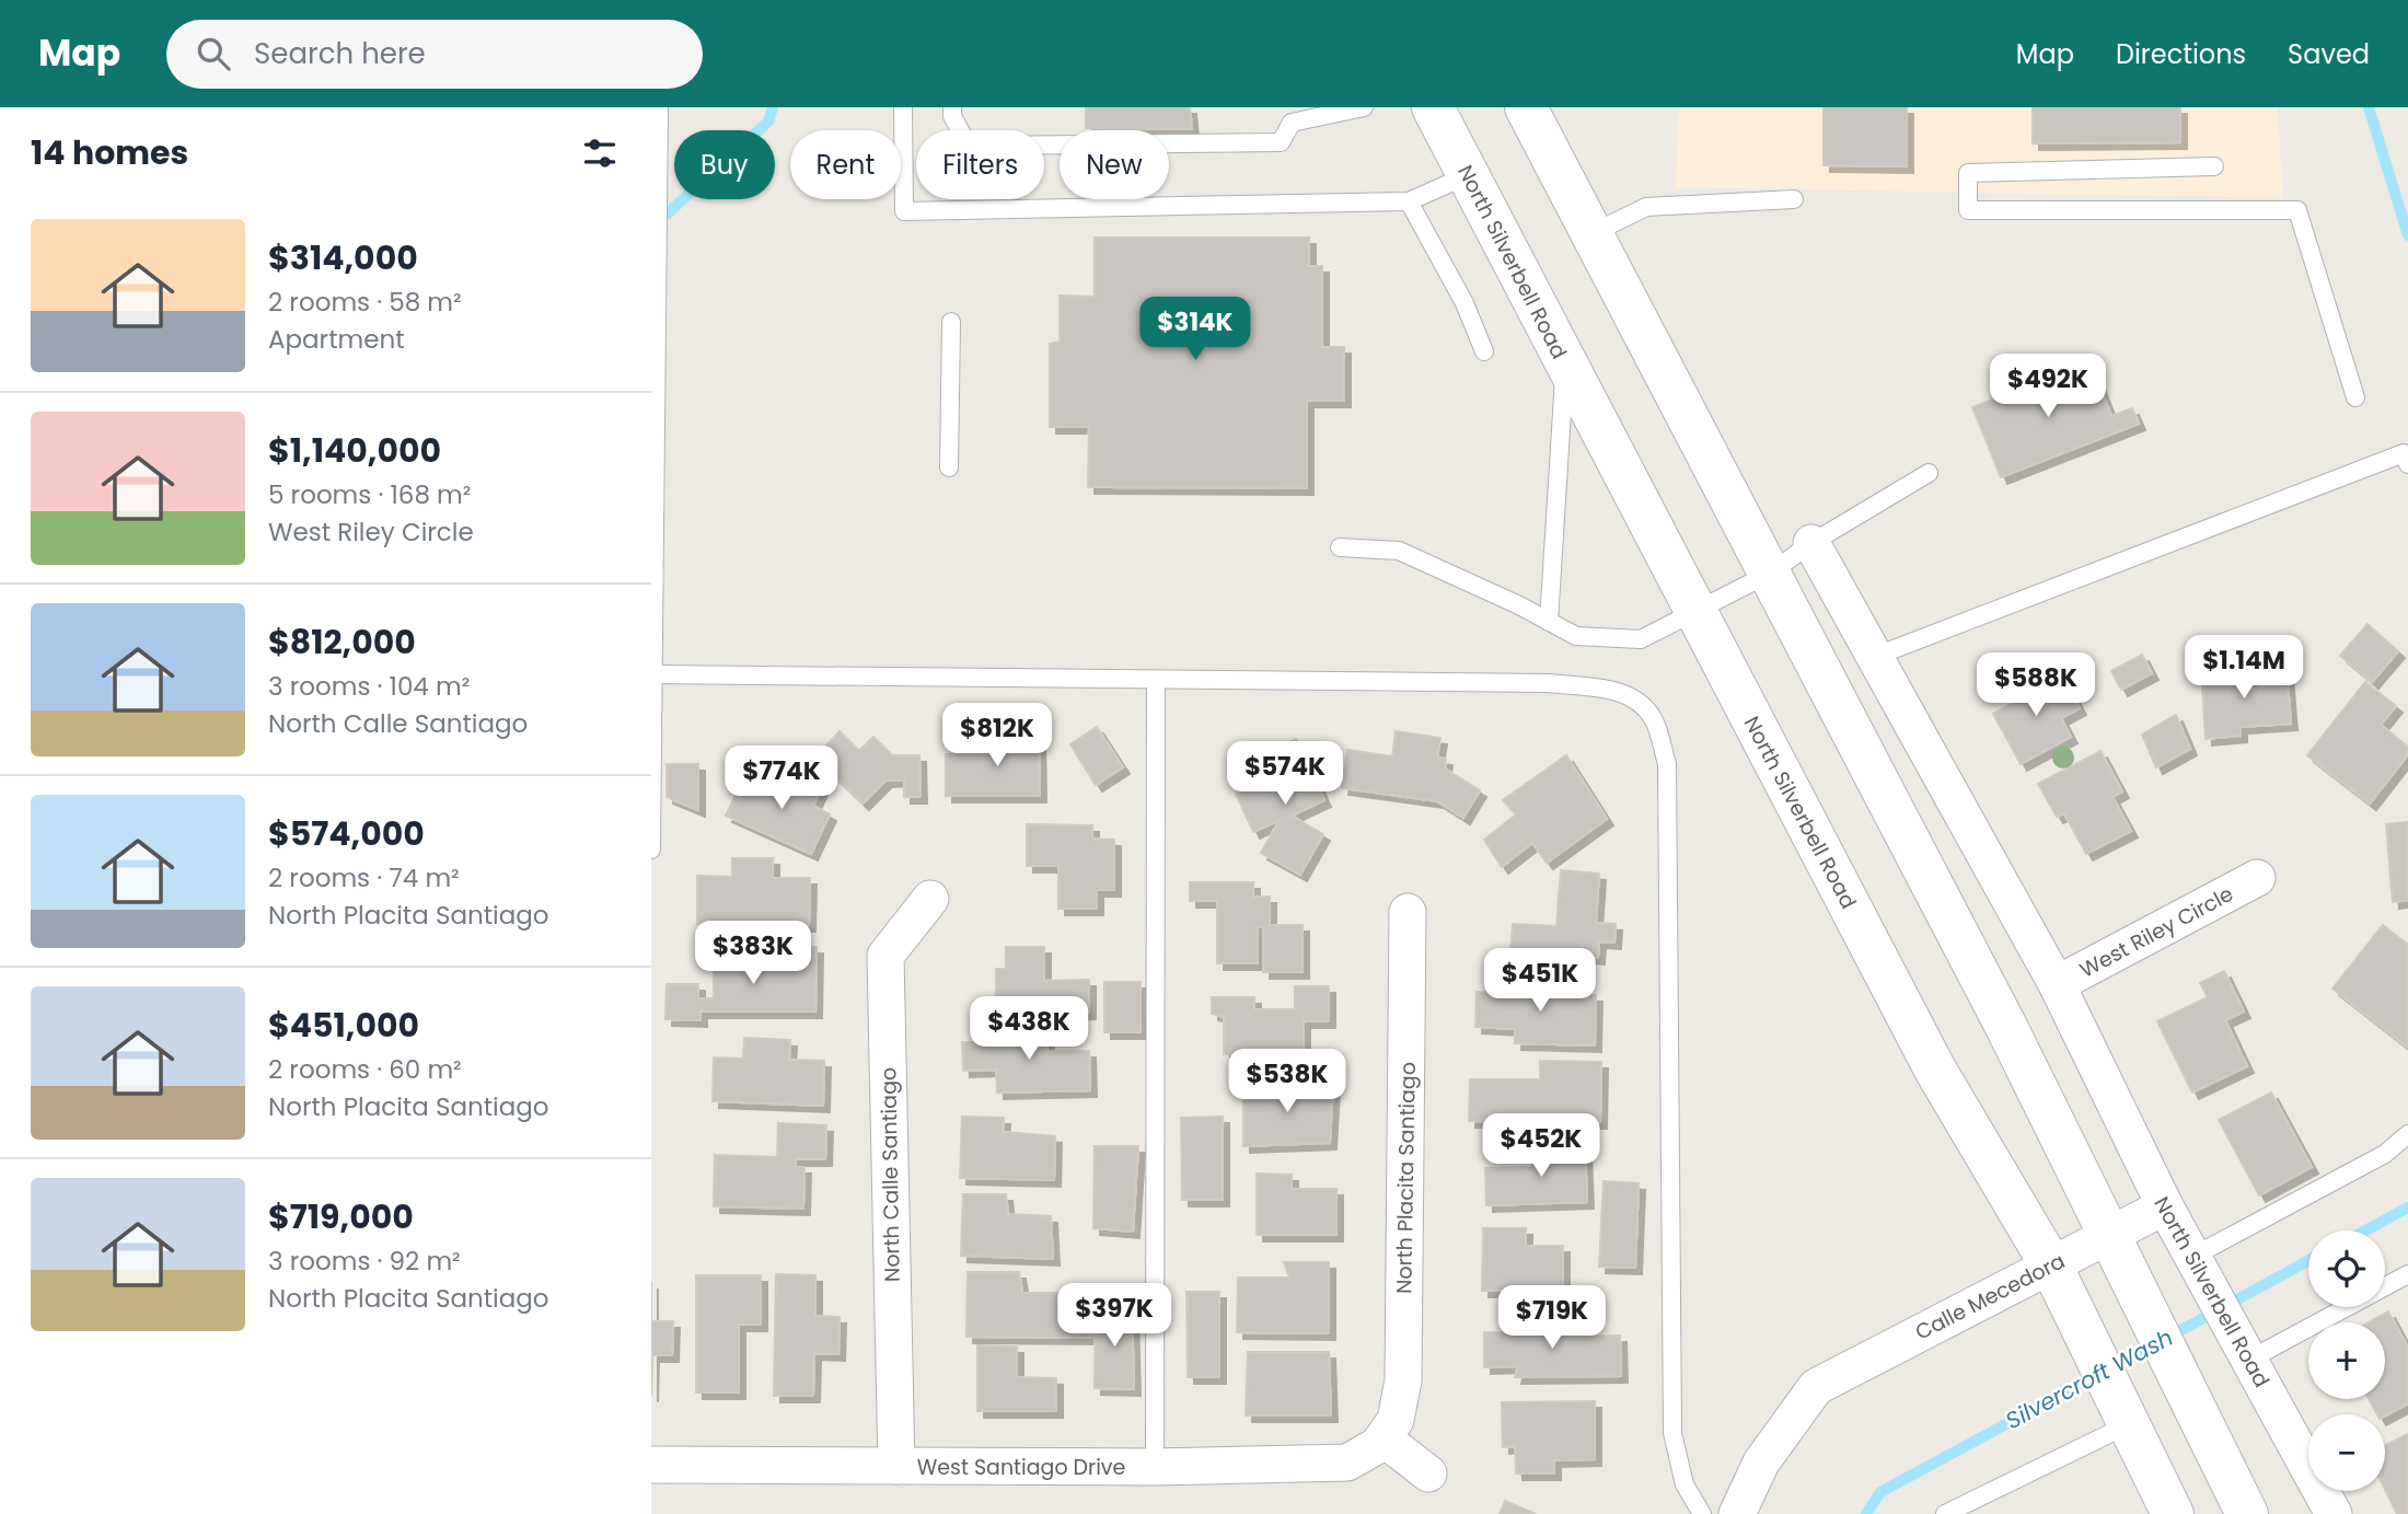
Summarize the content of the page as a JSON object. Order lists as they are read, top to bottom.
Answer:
{
  "streets": {
    "main road": ["North Silverbell Road"],
    "street": [
      "West Riley Circle",
      "North Calle Santiago",
      "North Placita Santiago",
      "Calle Mecedora",
      "West Santiago Drive"
    ]
  },
  "crossings": [
    ["North Silverbell Road", "West Riley Circle"],
    ["North Silverbell Road", "Calle Mecedora"],
    ["North Calle Santiago", "West Santiago Drive"],
    ["North Placita Santiago", "West Santiago Drive"]
  ],
  "water": ["Silvercroft Wash"],
  "page": {
    "header": "Map",
    "search": "Search here",
    "nav": ["Map", "Directions", "Saved"],
    "heading": "14 homes",
    "chip": [
      "Buy",
      "Rent",
      "Filters",
      "New"
    ],
    "list": [
      {
        "name": "$314,000",
        "note": "2 rooms · 58 m² · Apartment"
      },
      {
        "name": "$1,140,000",
        "note": "5 rooms · 168 m² · West Riley Circle"
      },
      {
        "name": "$812,000",
        "note": "3 rooms · 104 m² · North Calle Santiago"
      },
      {
        "name": "$574,000",
        "note": "2 rooms · 74 m² · North Placita Santiago"
      },
      {
        "name": "$451,000",
        "note": "2 rooms · 60 m² · North Placita Santiago"
      },
      {
        "name": "$719,000",
        "note": "3 rooms · 92 m² · North Placita Santiago"
      }
    ],
    "price": [
      "$314K",
      "$492K",
      "$1.14M",
      "$588K",
      "$812K",
      "$574K",
      "$774K",
      "$383K",
      "$451K",
      "$438K",
      "$538K",
      "$452K",
      "$397K",
      "$719K"
    ],
    "map_buttons": ["+", "−"]
  }
}
